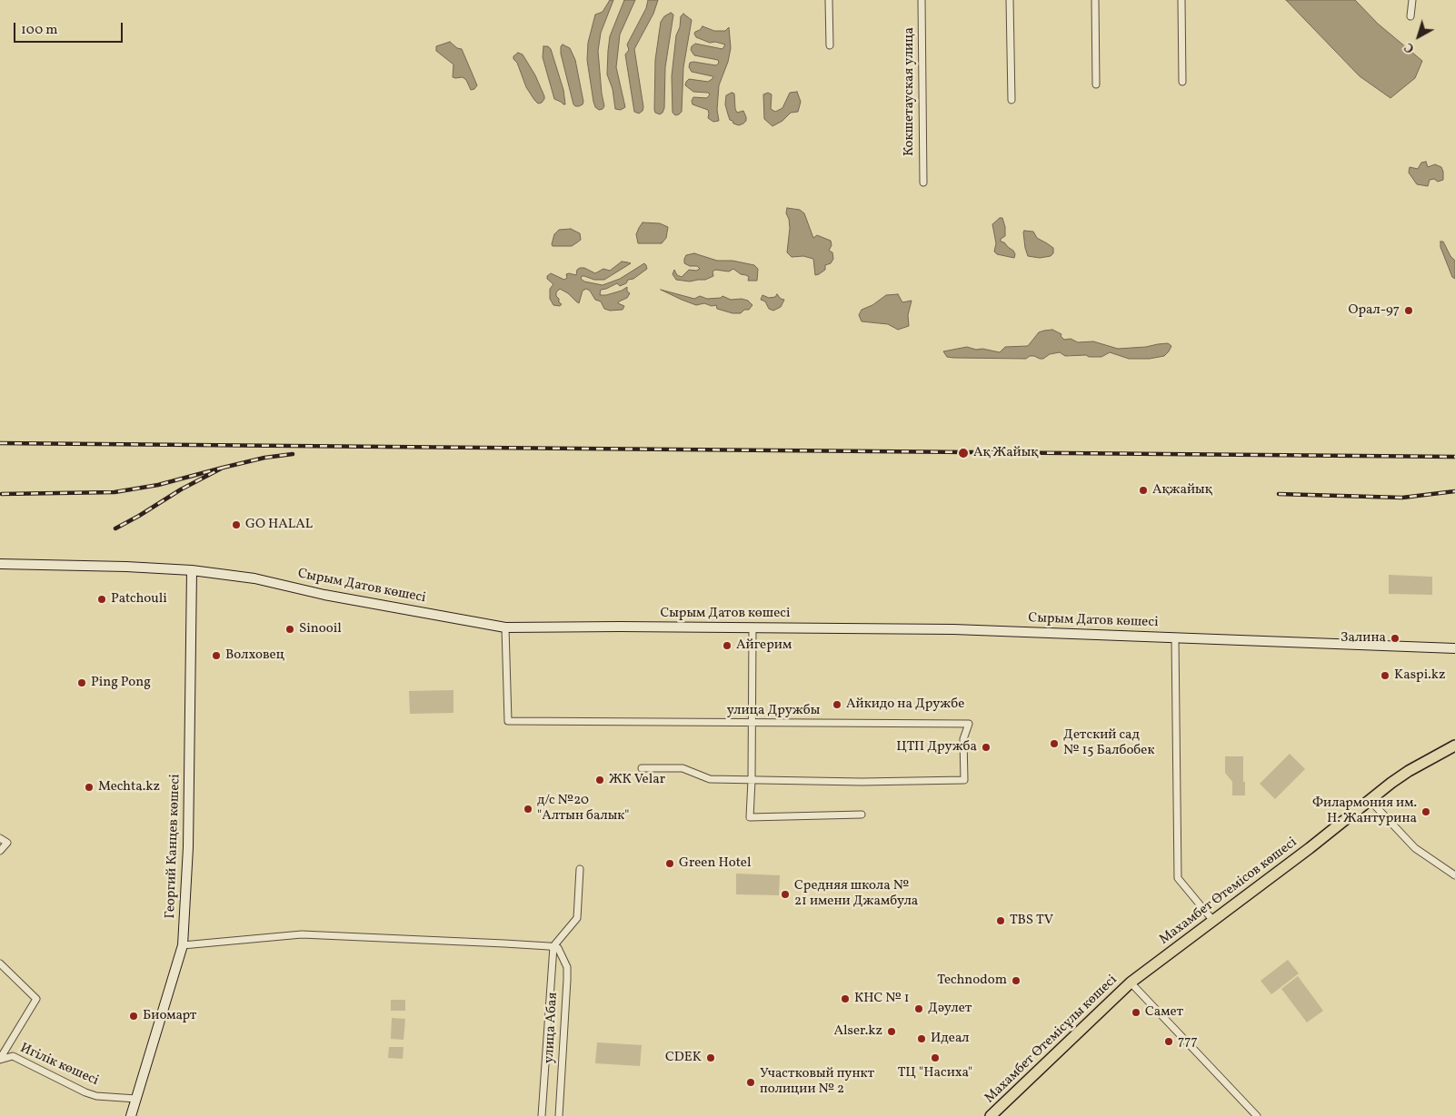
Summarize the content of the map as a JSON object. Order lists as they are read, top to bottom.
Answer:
{
  "streets": {
    "main road": [
      "Сырым Датов көшесі",
      "Георгий Канцев көшесі",
      "Махамбет Өтемісов көшесі",
      "Махамбет Өтемісұлы көшесі"
    ],
    "street": [
      "Кокшетауская улица",
      "улица Дружбы",
      "улица Абая",
      "Игілік көшесі"
    ]
  },
  "crossings": [
    ["Сырым Датов көшесі", "улица Дружбы"],
    ["Сырым Датов көшесі", "Георгий Канцев көшесі"],
    ["Георгий Канцев көшесі", "Игілік көшесі"],
    ["Махамбет Өтемісов көшесі", "Махамбет Өтемісұлы көшесі"]
  ],
  "places": [
    "Орал-97",
    "Ақ Жайық",
    "Ақжайық",
    "GO HALAL",
    "Patchouli",
    "Sinooil",
    "Залина",
    "Айгерим",
    "Волховец",
    "Kaspi.kz",
    "Ping Pong",
    "Айкидо на Дружбе",
    "Детский сад № 15 Балбобек",
    "ЦТП Дружба",
    "ЖК Velar",
    "Mechta.kz",
    "д/с №20 \"Алтын балык\"",
    "Филармония им. Н. Жантурина",
    "Green Hotel",
    "Средняя школа № 21 имени Джамбула",
    "TBS TV",
    "Technodom",
    "КНС № 1",
    "Дәулет",
    "Самет",
    "Биомарт",
    "Alser.kz",
    "Идеал",
    "777",
    "CDEK",
    "ТЦ \"Насиха\"",
    "Участковый пункт полиции № 2"
  ],
  "scale_bar": "100 m",
  "north": "bottom left"
}
